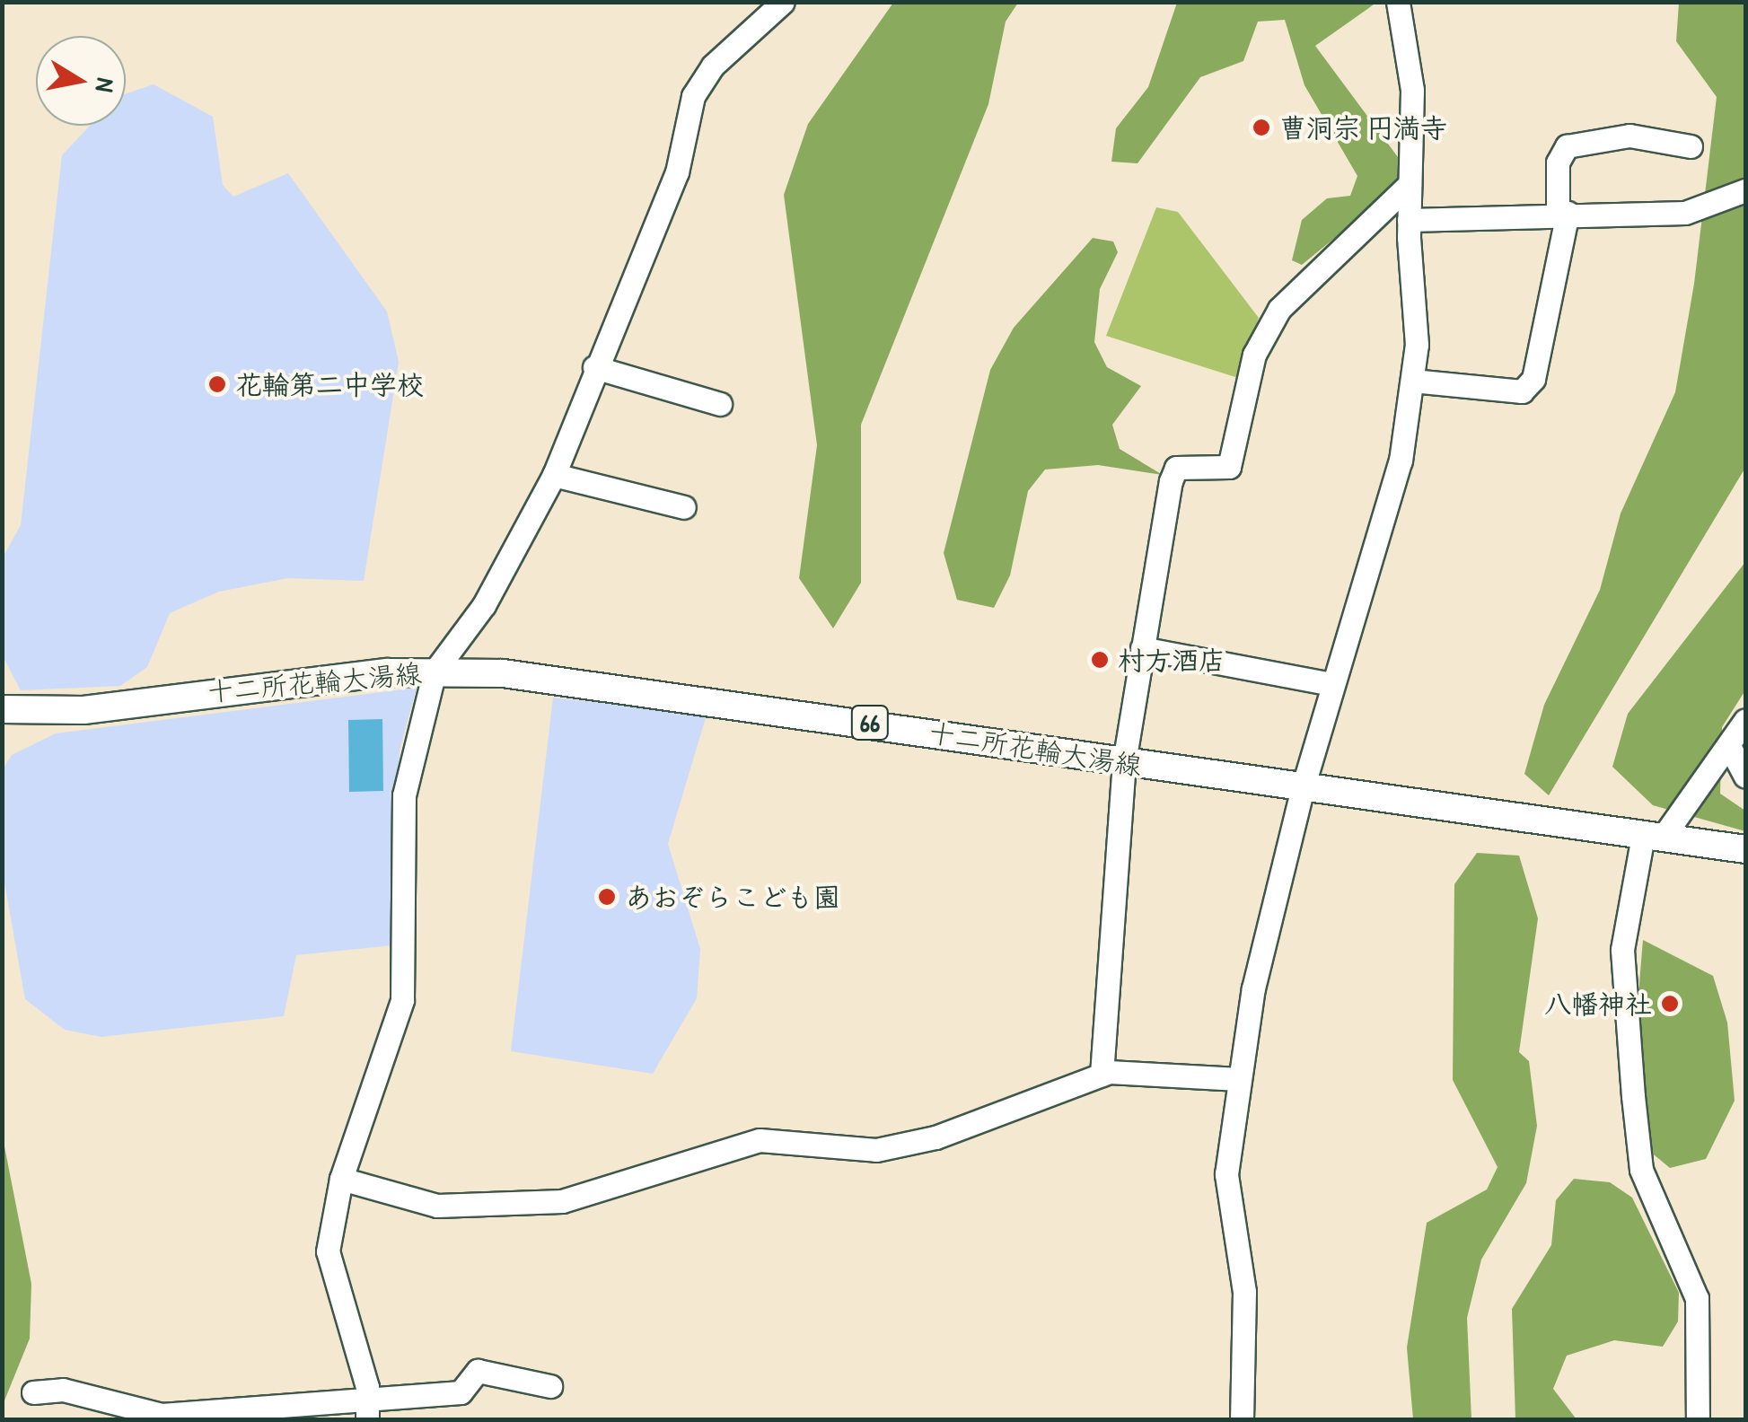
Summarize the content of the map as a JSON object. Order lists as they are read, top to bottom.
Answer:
{
  "streets": {
    "main road": ["十二所花輪大湯線", "66"]
  },
  "places": [
    "曹洞宗 円満寺",
    "花輪第二中学校",
    "村方酒店",
    "あおぞらこども園",
    "八幡神社"
  ],
  "north": "right"
}
